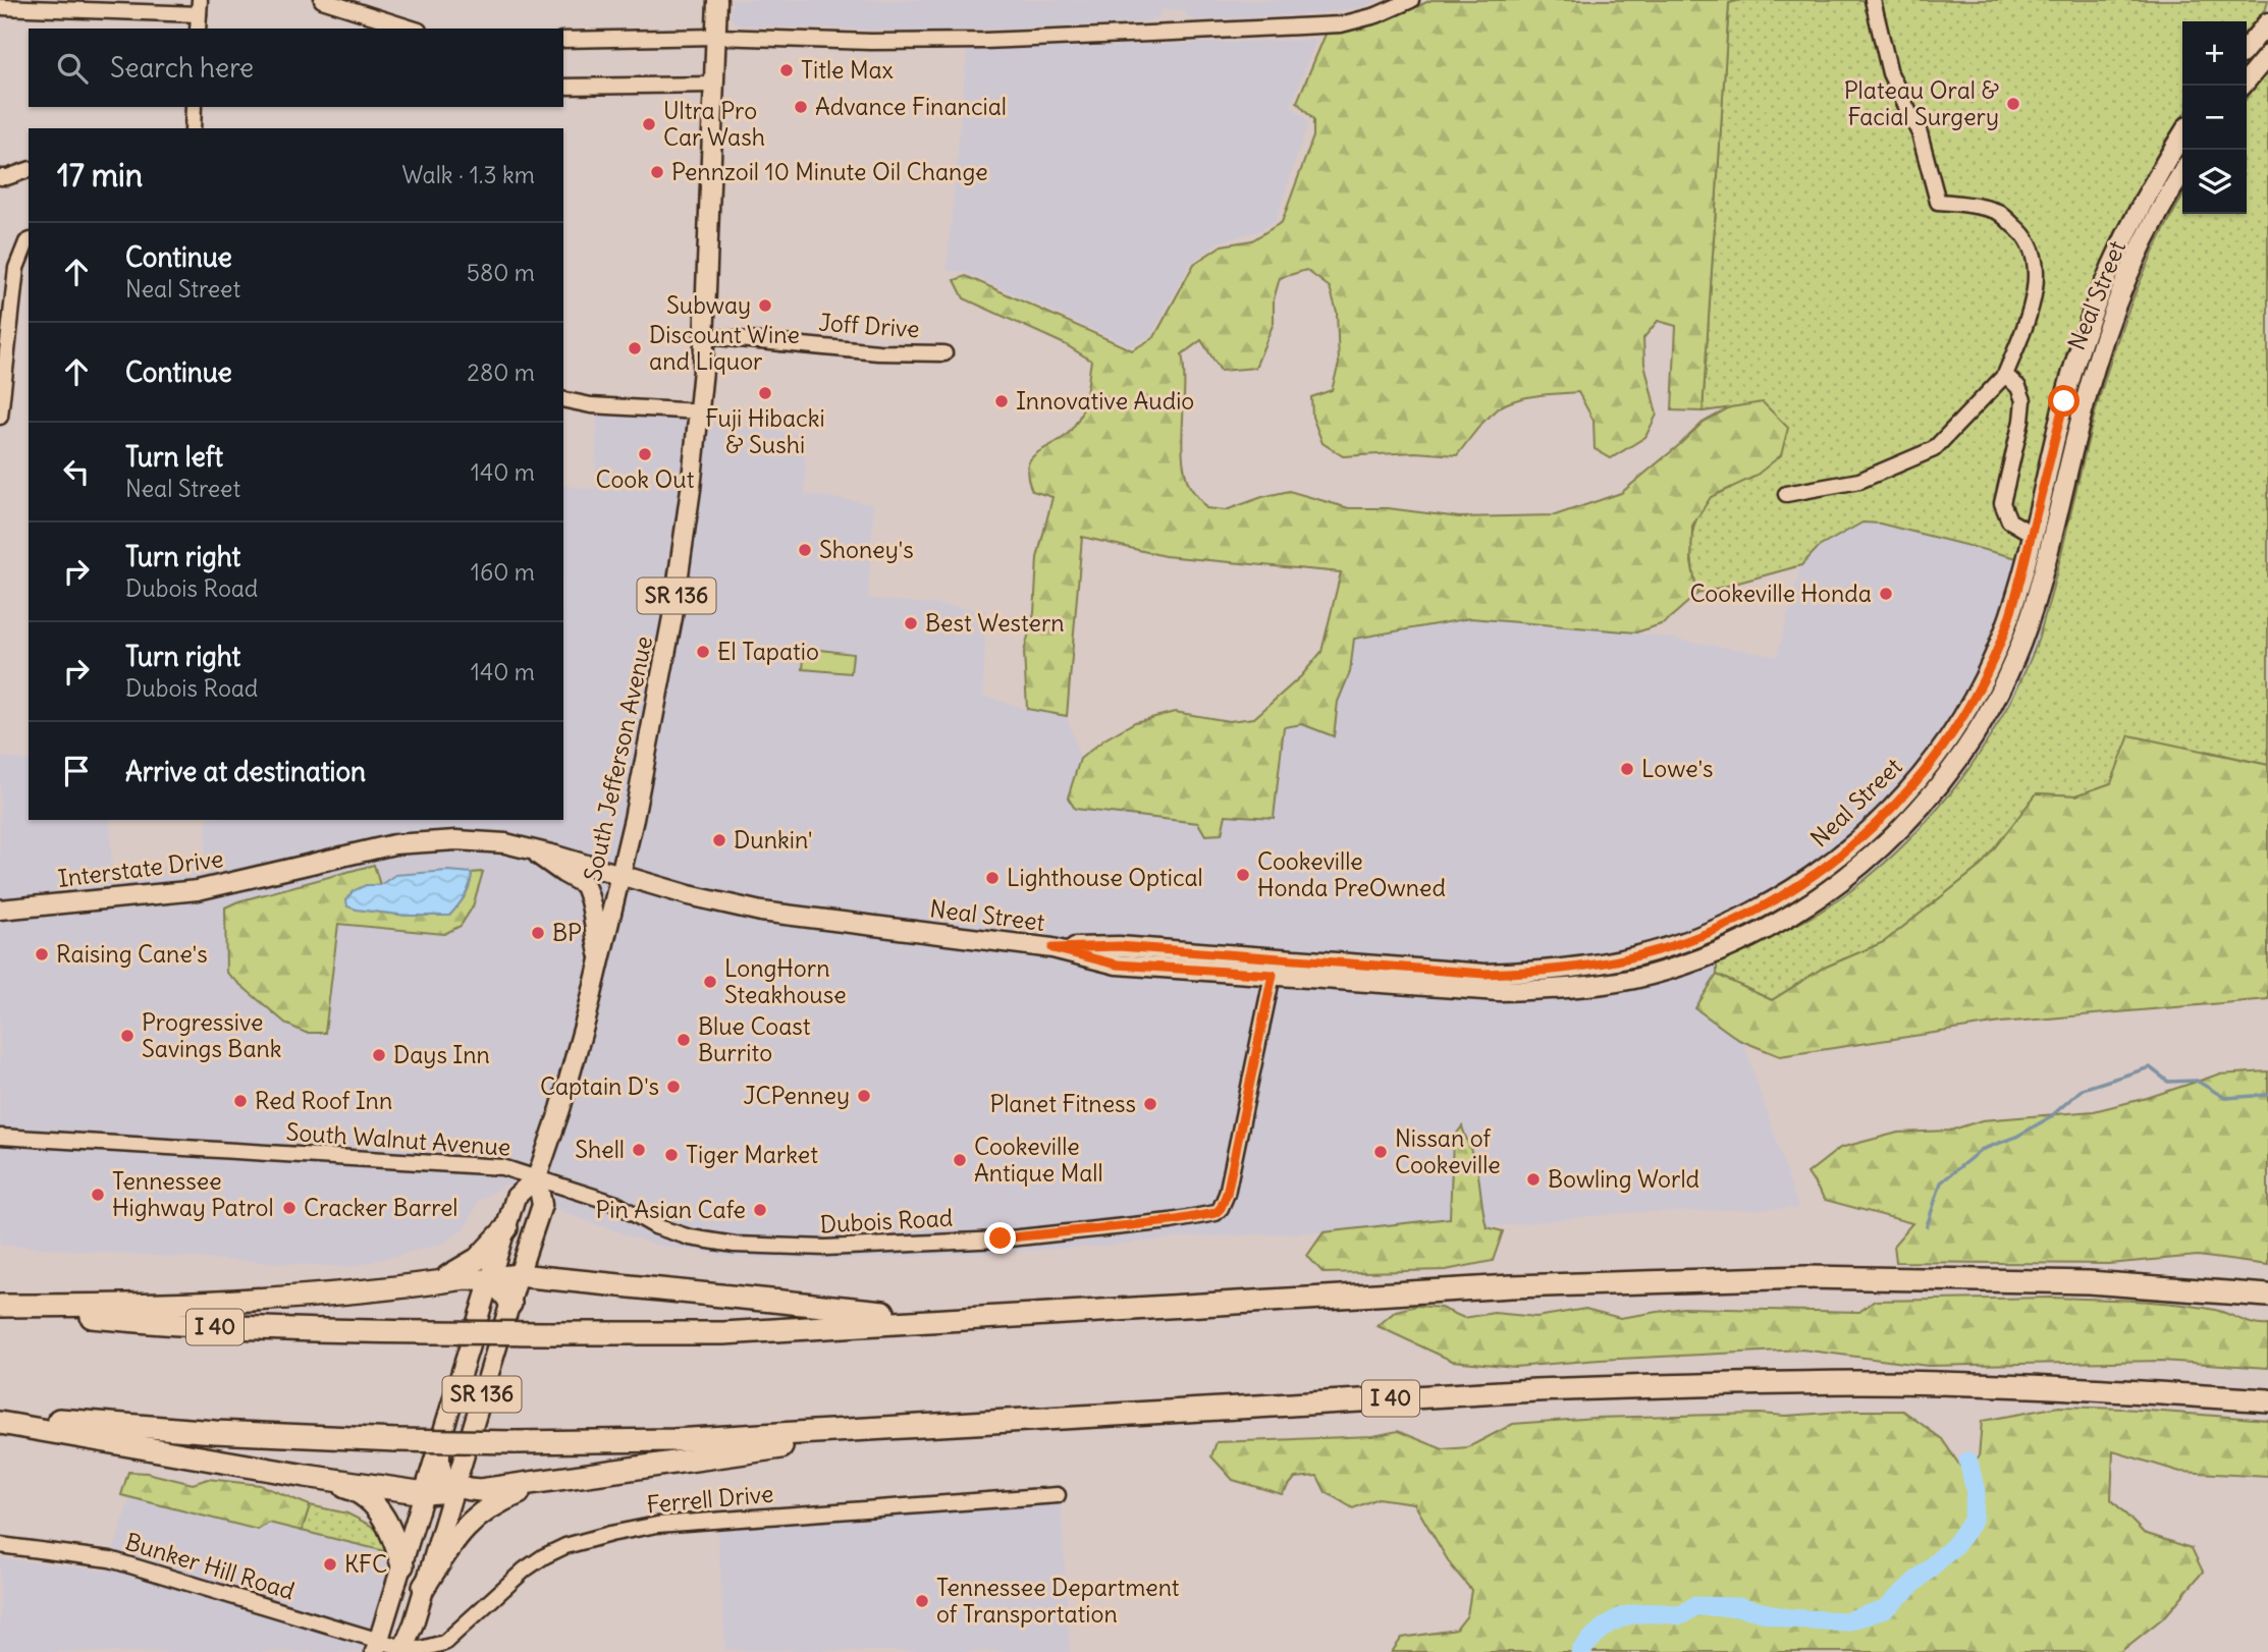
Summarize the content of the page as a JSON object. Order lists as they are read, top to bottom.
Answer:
{
  "streets": {
    "highway": ["I 40"],
    "main road": [
      "Neal Street",
      "SR 136",
      "South Jefferson Avenue",
      "Interstate Drive"
    ],
    "street": [
      "Joff Drive",
      "South Walnut Avenue",
      "Dubois Road",
      "Ferrell Drive",
      "Bunker Hill Road"
    ]
  },
  "crossings": [
    ["Neal Street", "South Jefferson Avenue"],
    ["Neal Street", "Interstate Drive"],
    ["Neal Street", "Dubois Road"],
    ["Joff Drive", "South Jefferson Avenue"],
    ["South Jefferson Avenue", "Interstate Drive"],
    ["South Jefferson Avenue", "South Walnut Avenue"],
    ["South Jefferson Avenue", "Dubois Road"],
    ["South Jefferson Avenue", "Ferrell Drive"],
    ["South Jefferson Avenue", "Bunker Hill Road"],
    ["South Walnut Avenue", "Dubois Road"],
    ["Ferrell Drive", "Bunker Hill Road"]
  ],
  "places": [
    "Title Max",
    "Plateau Oral & Facial Surgery",
    "Advance Financial",
    "Ultra Pro Car Wash",
    "Pennzoil 10 Minute Oil Change",
    "Subway",
    "Discount Wine and Liquor",
    "Fuji Hibacki & Sushi",
    "Innovative Audio",
    "Cook Out",
    "Shoney's",
    "Cookeville Honda",
    "Best Western",
    "El Tapatio",
    "Lowe's",
    "Dunkin'",
    "Cookeville Honda PreOwned",
    "Lighthouse Optical",
    "BP",
    "Raising Cane's",
    "LongHorn Steakhouse",
    "Progressive Savings Bank",
    "Blue Coast Burrito",
    "Days Inn",
    "Captain D's",
    "JCPenney",
    "Red Roof Inn",
    "Planet Fitness",
    "Shell",
    "Nissan of Cookeville",
    "Tiger Market",
    "Cookeville Antique Mall",
    "Bowling World",
    "Tennessee Highway Patrol",
    "Cracker Barrel",
    "Pin Asian Cafe",
    "KFC",
    "Tennessee Department of Transportation"
  ],
  "page": {
    "map_buttons": ["+", "−"],
    "search": "Search here",
    "heading": ["17 min", "Walk · 1.3 km"],
    "list": [
      ["Continue", "Neal Street", "580 m"],
      ["Continue", "280 m"],
      ["Turn left", "Neal Street", "140 m"],
      ["Turn right", "Dubois Road", "160 m"],
      ["Turn right", "Dubois Road", "140 m"],
      "Arrive at destination"
    ]
  }
}
